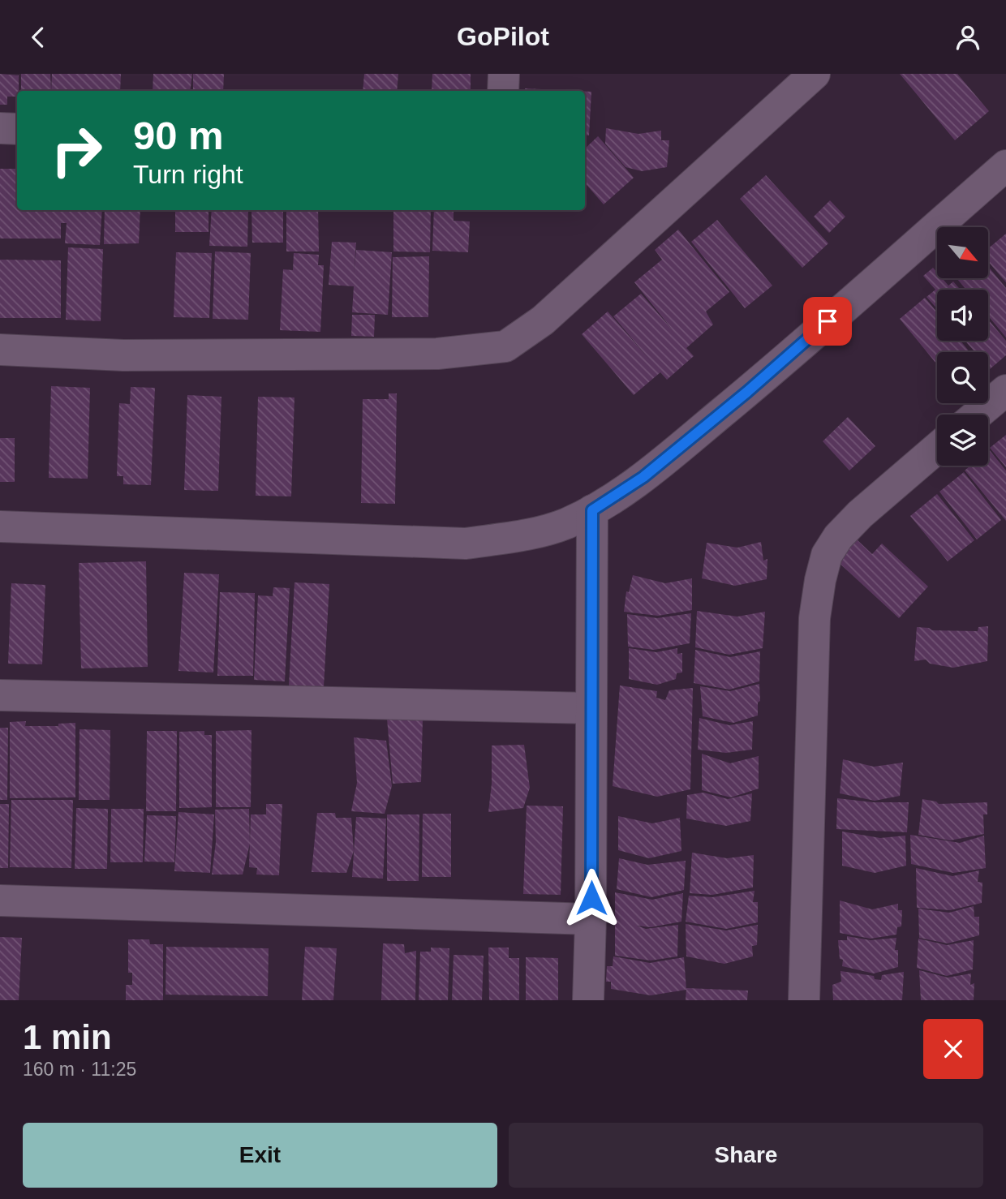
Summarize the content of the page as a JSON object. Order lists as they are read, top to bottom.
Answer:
{
  "north": "bottom right",
  "page": {
    "header": "GoPilot",
    "turn": ["90 m", "Turn right"],
    "heading": ["1 min", "160 m · 11:25"],
    "buttons": ["Exit", "Share"]
  }
}
